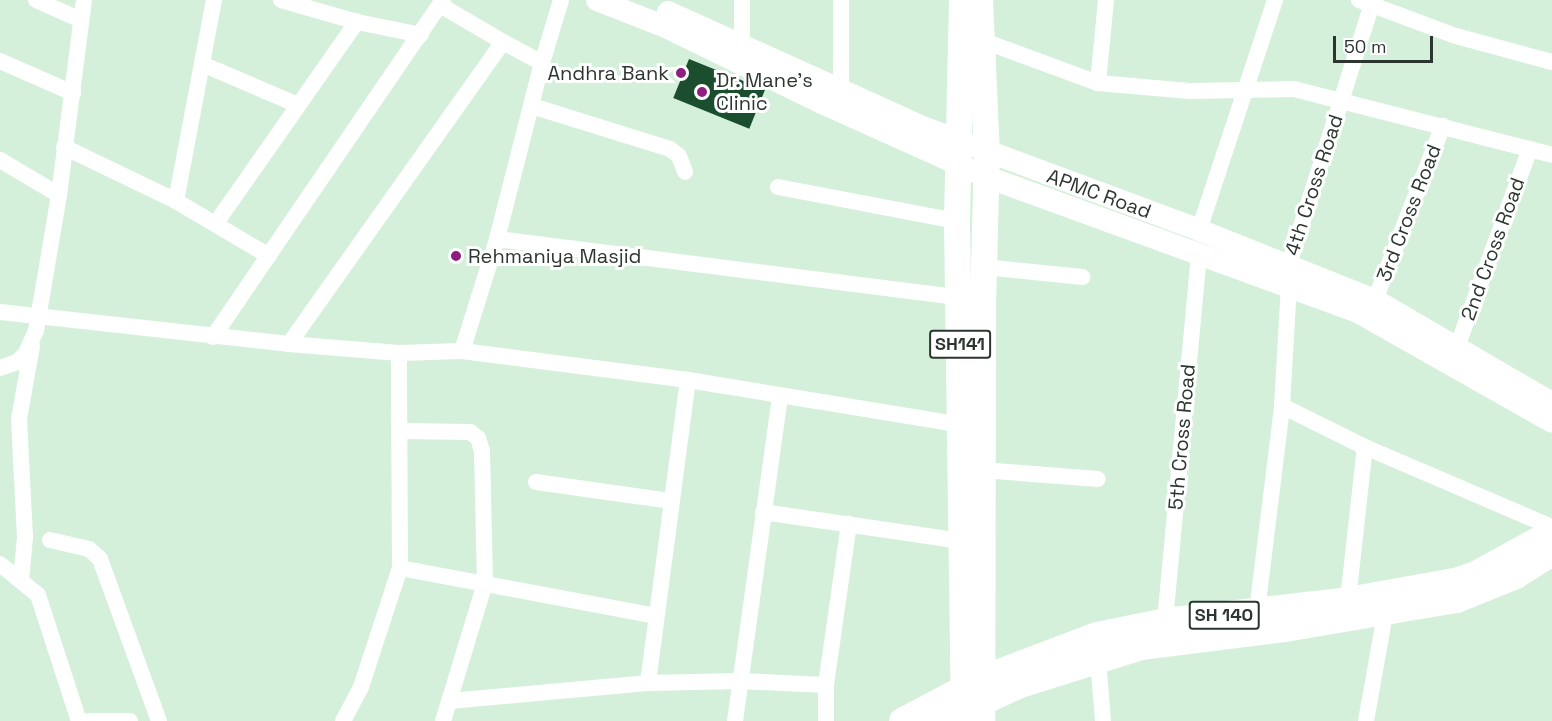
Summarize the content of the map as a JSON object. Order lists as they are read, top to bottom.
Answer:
{
  "streets": {
    "main road": ["SH141", "SH 140"],
    "street": [
      "4th Cross Road",
      "APMC Road",
      "3rd Cross Road",
      "2nd Cross Road",
      "5th Cross Road"
    ]
  },
  "crossings": [
    ["4th Cross Road", "APMC Road"],
    ["4th Cross Road", "SH 140"],
    ["APMC Road", "3rd Cross Road"],
    ["APMC Road", "2nd Cross Road"],
    ["APMC Road", "SH141"],
    ["SH141", "SH 140"],
    ["5th Cross Road", "SH 140"]
  ],
  "places": ["Andhra Bank", "Dr. Mane's Clinic", "Rehmaniya Masjid"],
  "scale_bar": "50 m"
}
